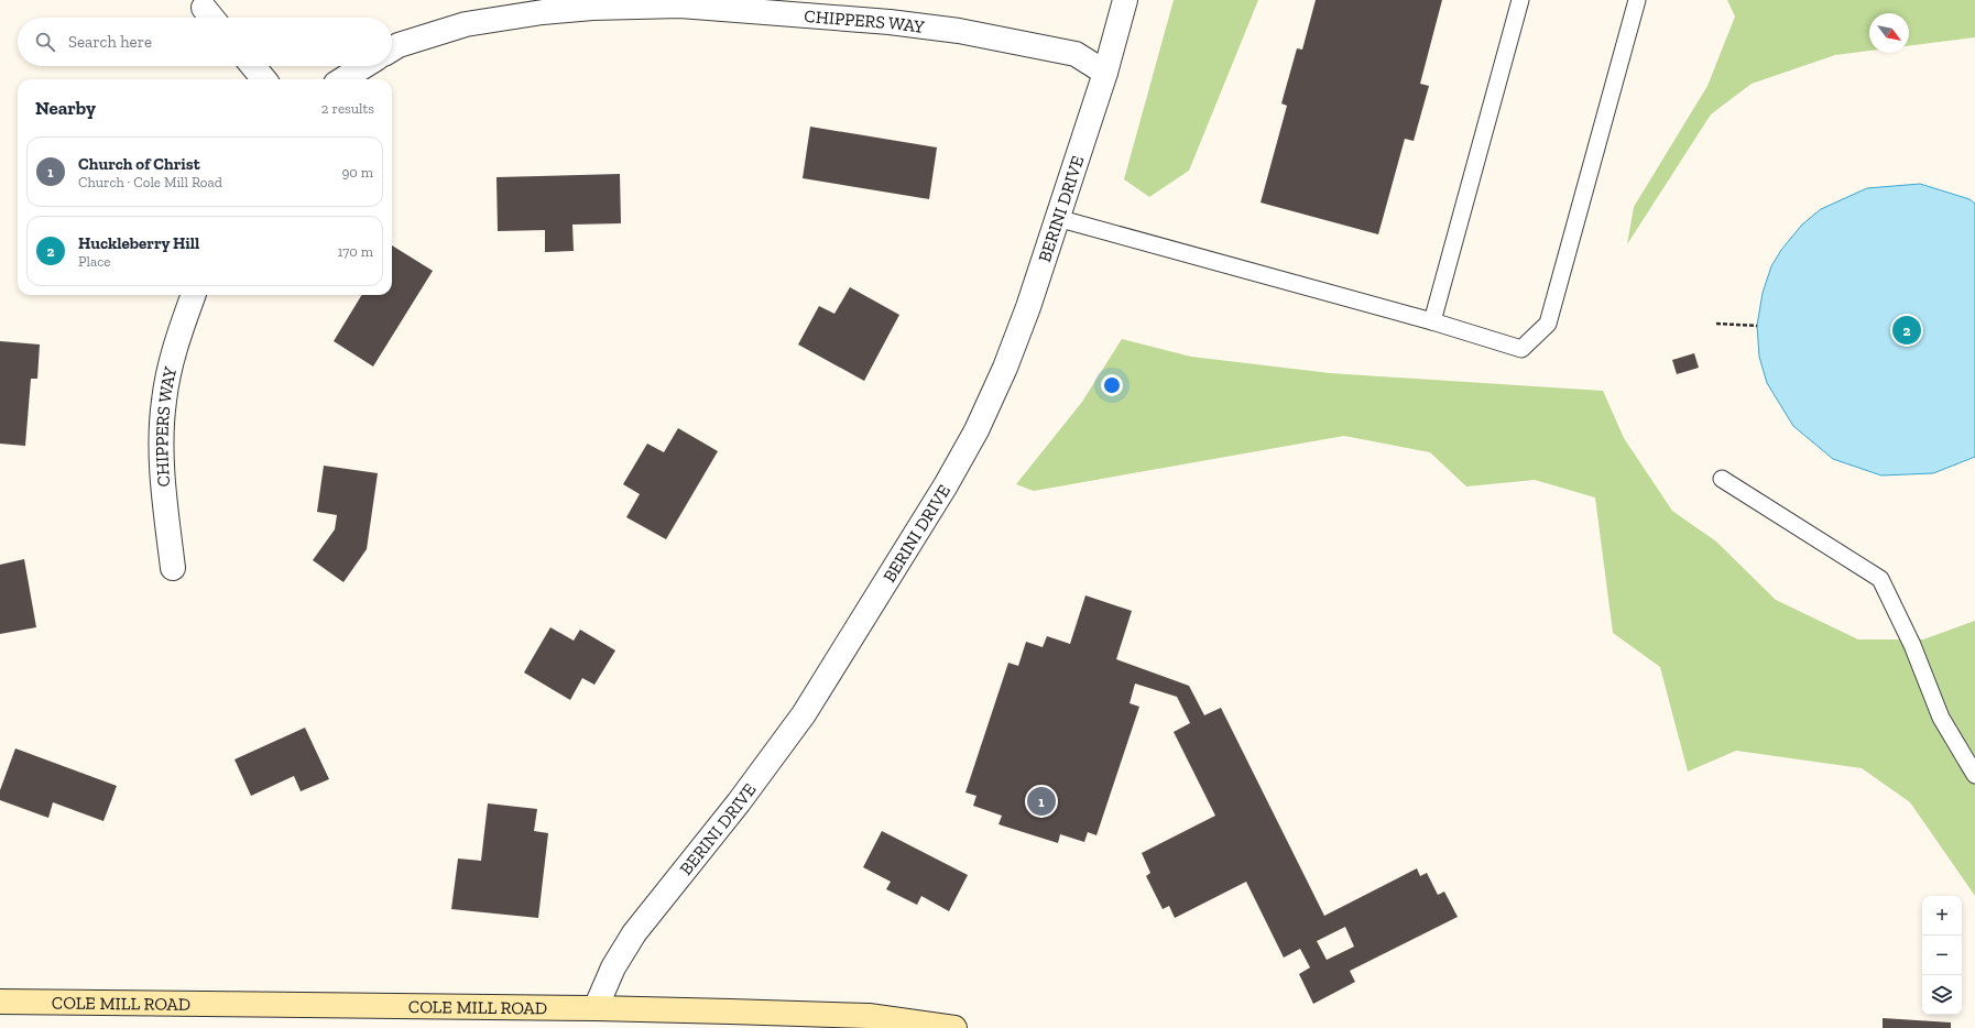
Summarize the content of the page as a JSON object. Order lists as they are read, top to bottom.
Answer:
{
  "streets": {
    "street": ["CHIPPERS WAY", "BERINI DRIVE", "COLE MILL ROAD"]
  },
  "crossings": [
    ["CHIPPERS WAY", "BERINI DRIVE"],
    ["BERINI DRIVE", "COLE MILL ROAD"]
  ],
  "north": "bottom right",
  "page": {
    "search": "Search here",
    "heading": ["Nearby", "2 results"],
    "list": [
      {
        "mark": "1",
        "name": "Church of Christ",
        "note": "Church · Cole Mill Road",
        "value": "90 m"
      },
      {
        "mark": "2",
        "name": "Huckleberry Hill",
        "note": "Place",
        "value": "170 m"
      }
    ],
    "pins": ["2", "1"],
    "map_buttons": ["+", "−"]
  }
}
